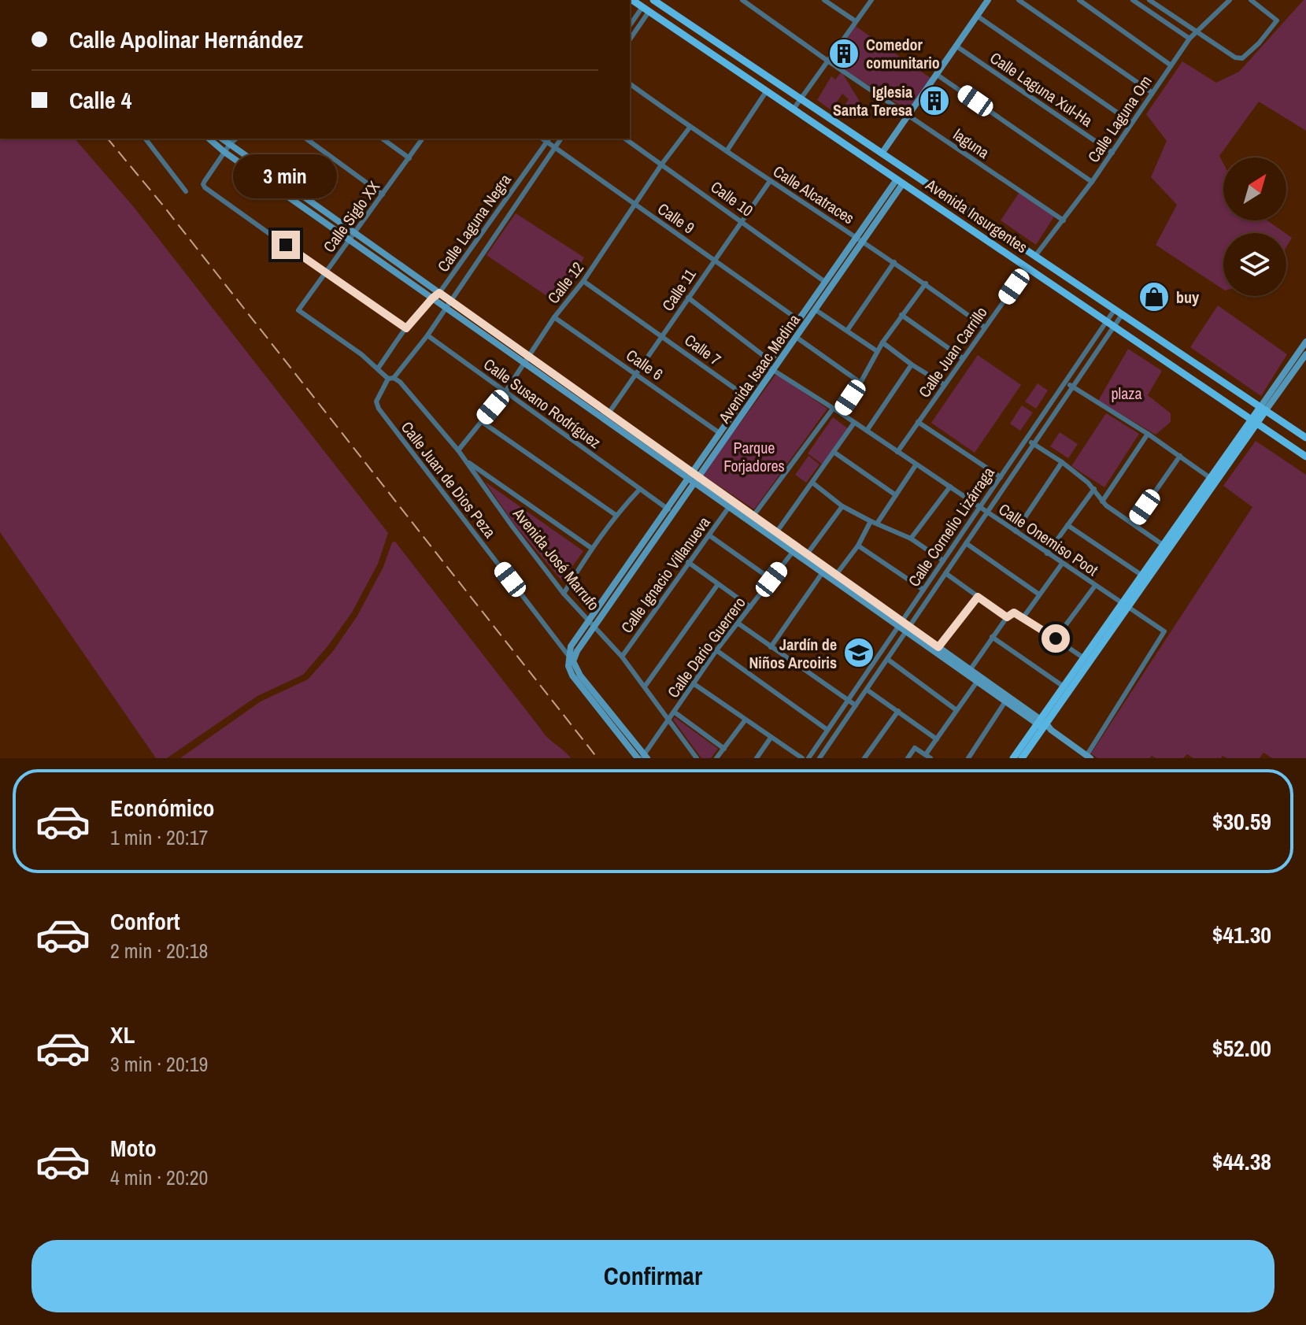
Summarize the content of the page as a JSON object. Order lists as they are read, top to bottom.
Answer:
{
  "streets": {
    "main road": ["Avenida Insurgentes"],
    "street": [
      "Calle Laguna Xul-Ha",
      "Calle Laguna Om",
      "laguna",
      "Calle Alcatraces",
      "Calle 10",
      "Calle Siglo XX",
      "Calle 9",
      "Calle Laguna Negra",
      "Calle 12",
      "Calle 11",
      "Calle 7",
      "Calle Juan Carrillo",
      "Calle 6",
      "Avenida Isaac Medina",
      "Calle Susano Rodríguez",
      "Calle Juan de Dios Peza",
      "Calle Cornelio Lizárraga",
      "Calle Onemiso Poot",
      "Avenida José Marrufo",
      "Calle Ignacio Villanueva",
      "Calle Dario Guerrero"
    ]
  },
  "crossings": [
    ["Calle Laguna Xul-Ha", "Calle Laguna Om"],
    ["Calle Laguna Om", "laguna"],
    ["Calle Laguna Om", "Avenida Insurgentes"],
    ["Calle Alcatraces", "Calle 12"],
    ["Calle Alcatraces", "Calle 11"],
    ["Calle Alcatraces", "Calle Juan Carrillo"],
    ["Calle Alcatraces", "Avenida Isaac Medina"],
    ["Calle 10", "Calle 12"],
    ["Calle 10", "Calle 11"],
    ["Calle 10", "Avenida Isaac Medina"],
    ["Avenida Insurgentes", "Calle Juan Carrillo"],
    ["Avenida Insurgentes", "Avenida Isaac Medina"],
    ["Avenida Insurgentes", "Calle Cornelio Lizárraga"],
    ["Calle Siglo XX", "Calle Laguna Negra"],
    ["Calle 9", "Calle Laguna Negra"],
    ["Calle 9", "Calle 12"],
    ["Calle 9", "Calle 11"],
    ["Calle 9", "Avenida Isaac Medina"],
    ["Calle Laguna Negra", "Calle Susano Rodríguez"],
    ["Calle Laguna Negra", "Calle Juan de Dios Peza"],
    ["Calle Laguna Negra", "Avenida José Marrufo"],
    ["Calle 12", "Calle 7"],
    ["Calle 12", "Calle 6"],
    ["Calle 12", "Calle Susano Rodríguez"],
    ["Calle 12", "Avenida José Marrufo"],
    ["Calle 11", "Calle 7"],
    ["Calle 11", "Calle 6"],
    ["Calle 11", "Calle Onemiso Poot"],
    ["Calle 7", "Avenida Isaac Medina"],
    ["Calle Juan Carrillo", "Calle Onemiso Poot"],
    ["Calle 6", "Avenida Isaac Medina"],
    ["Avenida Isaac Medina", "Calle Susano Rodríguez"],
    ["Avenida Isaac Medina", "Calle Juan de Dios Peza"],
    ["Avenida Isaac Medina", "Calle Onemiso Poot"],
    ["Avenida Isaac Medina", "Avenida José Marrufo"],
    ["Calle Juan de Dios Peza", "Calle Dario Guerrero"],
    ["Calle Cornelio Lizárraga", "Calle Onemiso Poot"],
    ["Avenida José Marrufo", "Calle Ignacio Villanueva"],
    ["Avenida José Marrufo", "Calle Dario Guerrero"]
  ],
  "parks": ["plaza", "Parque Forjadores"],
  "places": {
    "building": ["Comedor comunitario", "Iglesia Santa Teresa"],
    "shop": ["buy"],
    "school or university": ["Jardín de Niños Arcoiris"]
  },
  "north": "top right",
  "page": {
    "banner": ["Calle Apolinar Hernández", "Calle 4"],
    "bubble": "3 min",
    "list": [
      {
        "name": "Económico",
        "note": "1 min · 20:17",
        "value": "$30.59"
      },
      {
        "name": "Confort",
        "note": "2 min · 20:18",
        "value": "$41.30"
      },
      {
        "name": "XL",
        "note": "3 min · 20:19",
        "value": "$52.00"
      },
      {
        "name": "Moto",
        "note": "4 min · 20:20",
        "value": "$44.38"
      }
    ],
    "buttons": "Confirmar"
  }
}
